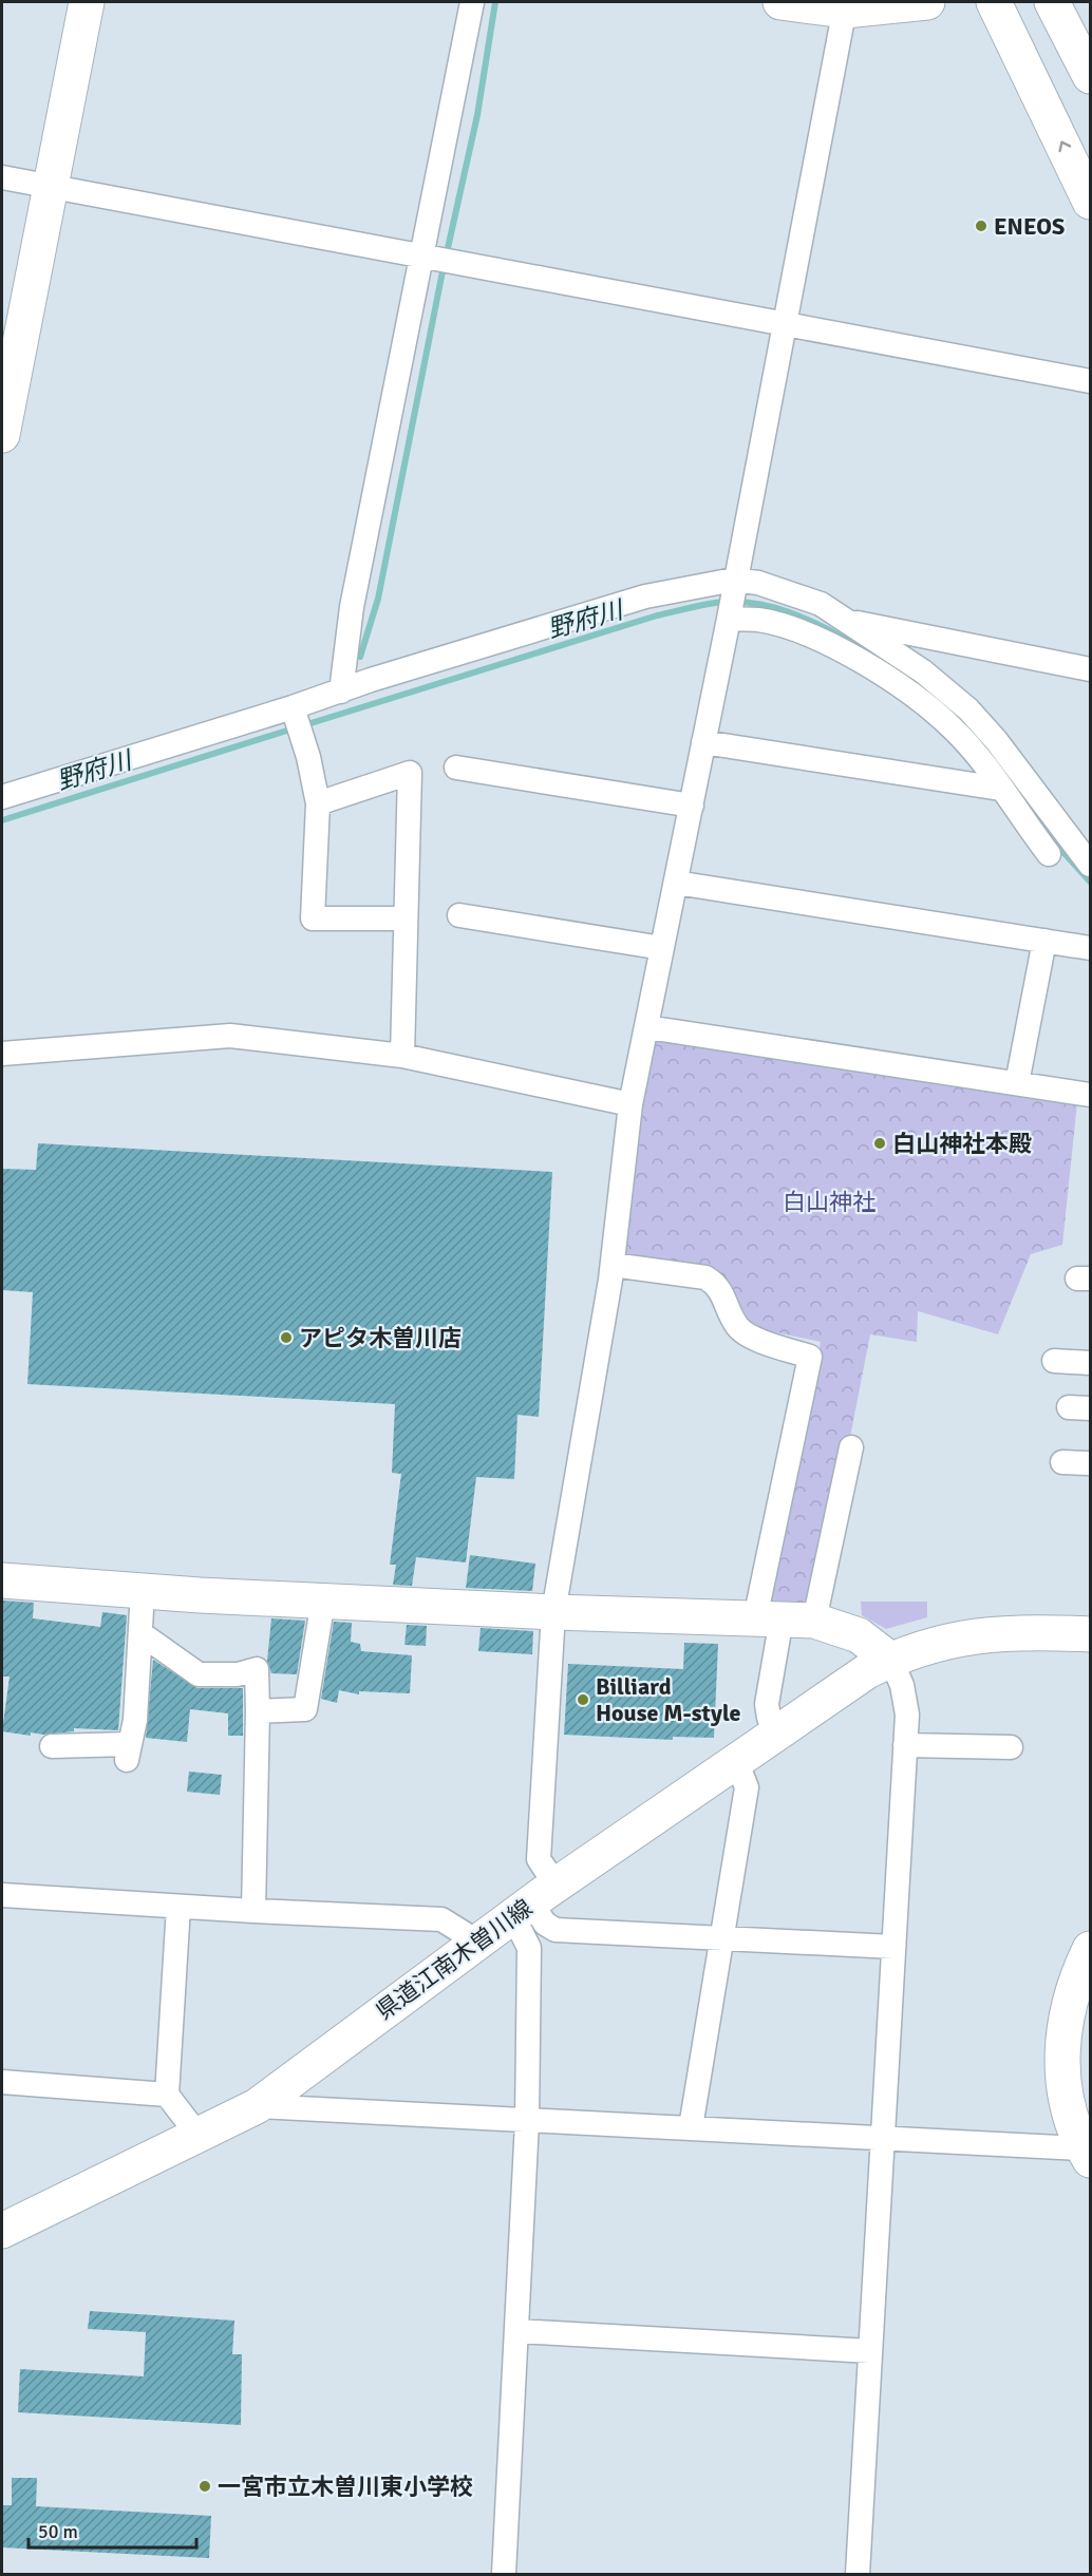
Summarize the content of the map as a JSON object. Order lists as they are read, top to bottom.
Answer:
{
  "streets": {
    "main road": ["県道江南木曽川線"]
  },
  "water": ["野府川"],
  "parks": ["白山神社"],
  "places": [
    "ENEOS",
    "白山神社本殿",
    "アピタ木曽川店",
    "Billiard House M-style",
    "一宮市立木曽川東小学校"
  ],
  "scale_bar": "50 m"
}
